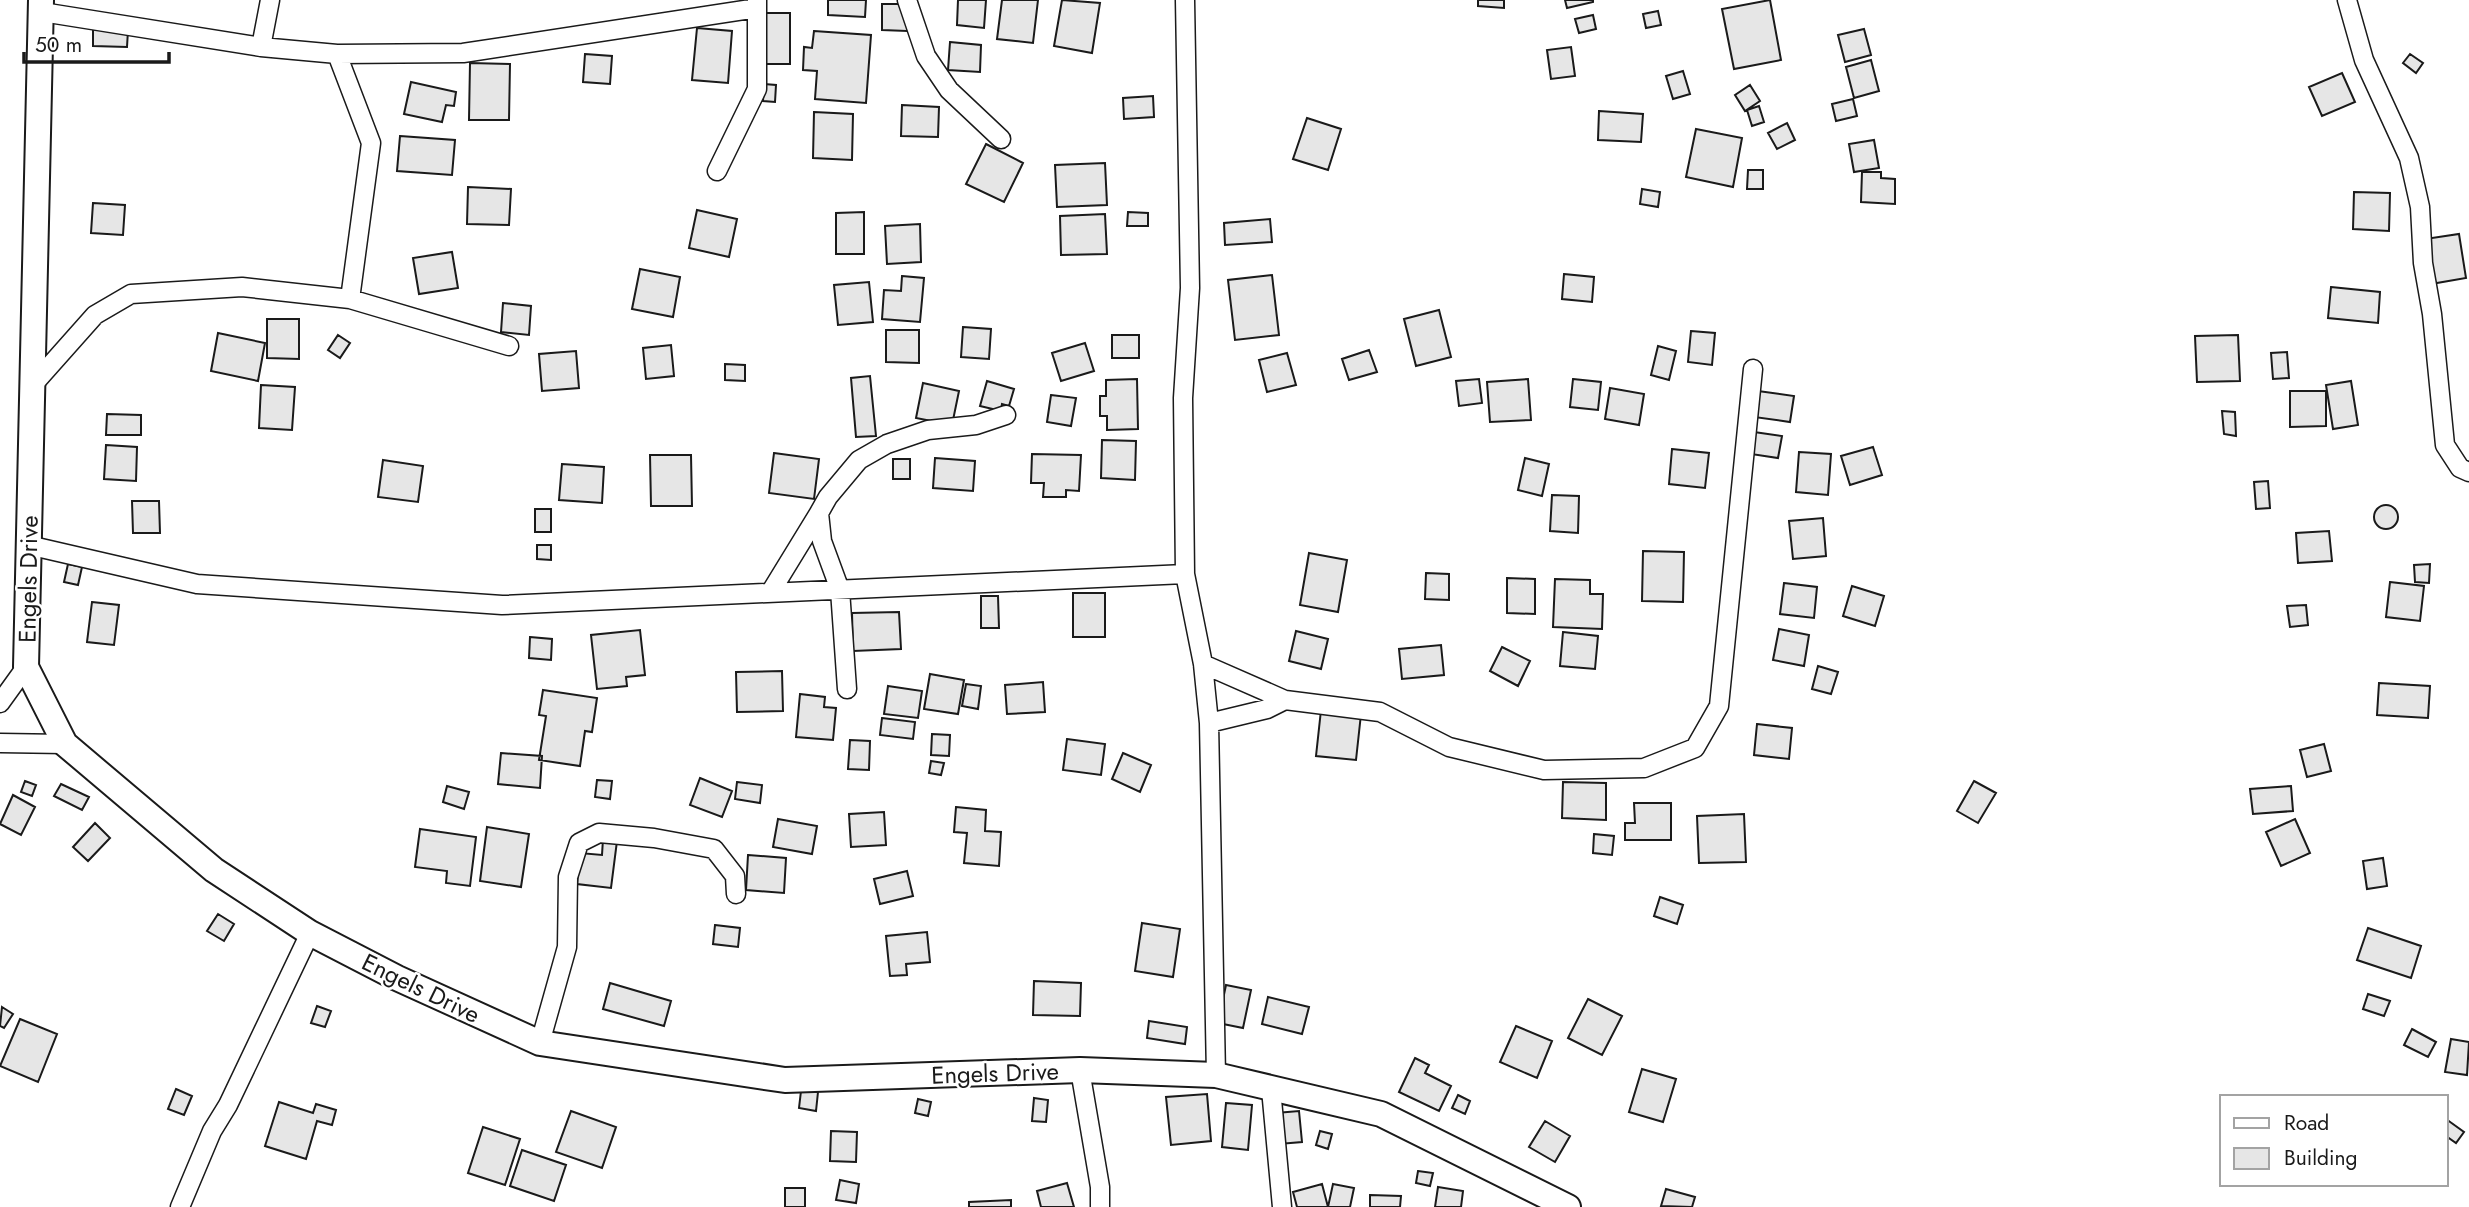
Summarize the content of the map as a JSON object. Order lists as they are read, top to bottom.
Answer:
{
  "streets": {
    "street": ["Engels Drive"]
  },
  "legend": ["Road", "Building"],
  "scale_bar": "50 m"
}
